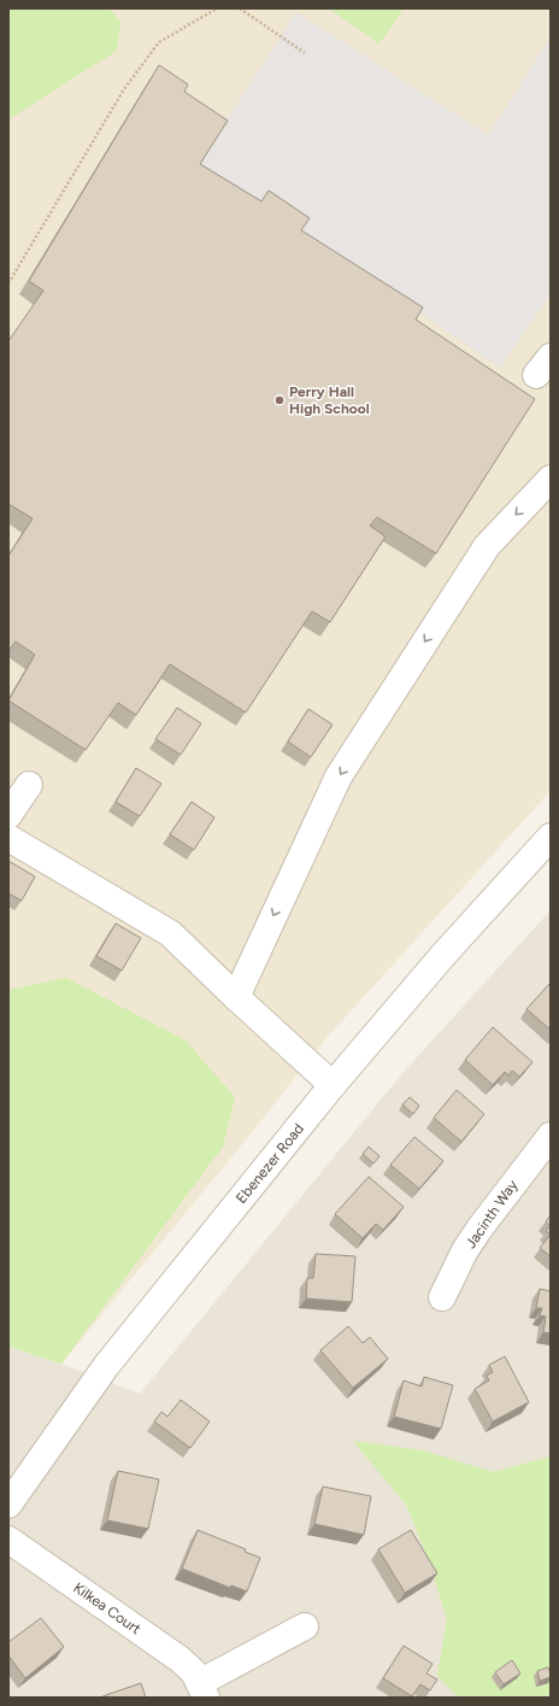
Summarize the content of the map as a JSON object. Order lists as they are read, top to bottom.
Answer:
{
  "streets": {
    "street": ["Ebenezer Road", "Jacinth Way", "Kilkea Court"]
  },
  "places": ["Perry Hall High School"]
}
